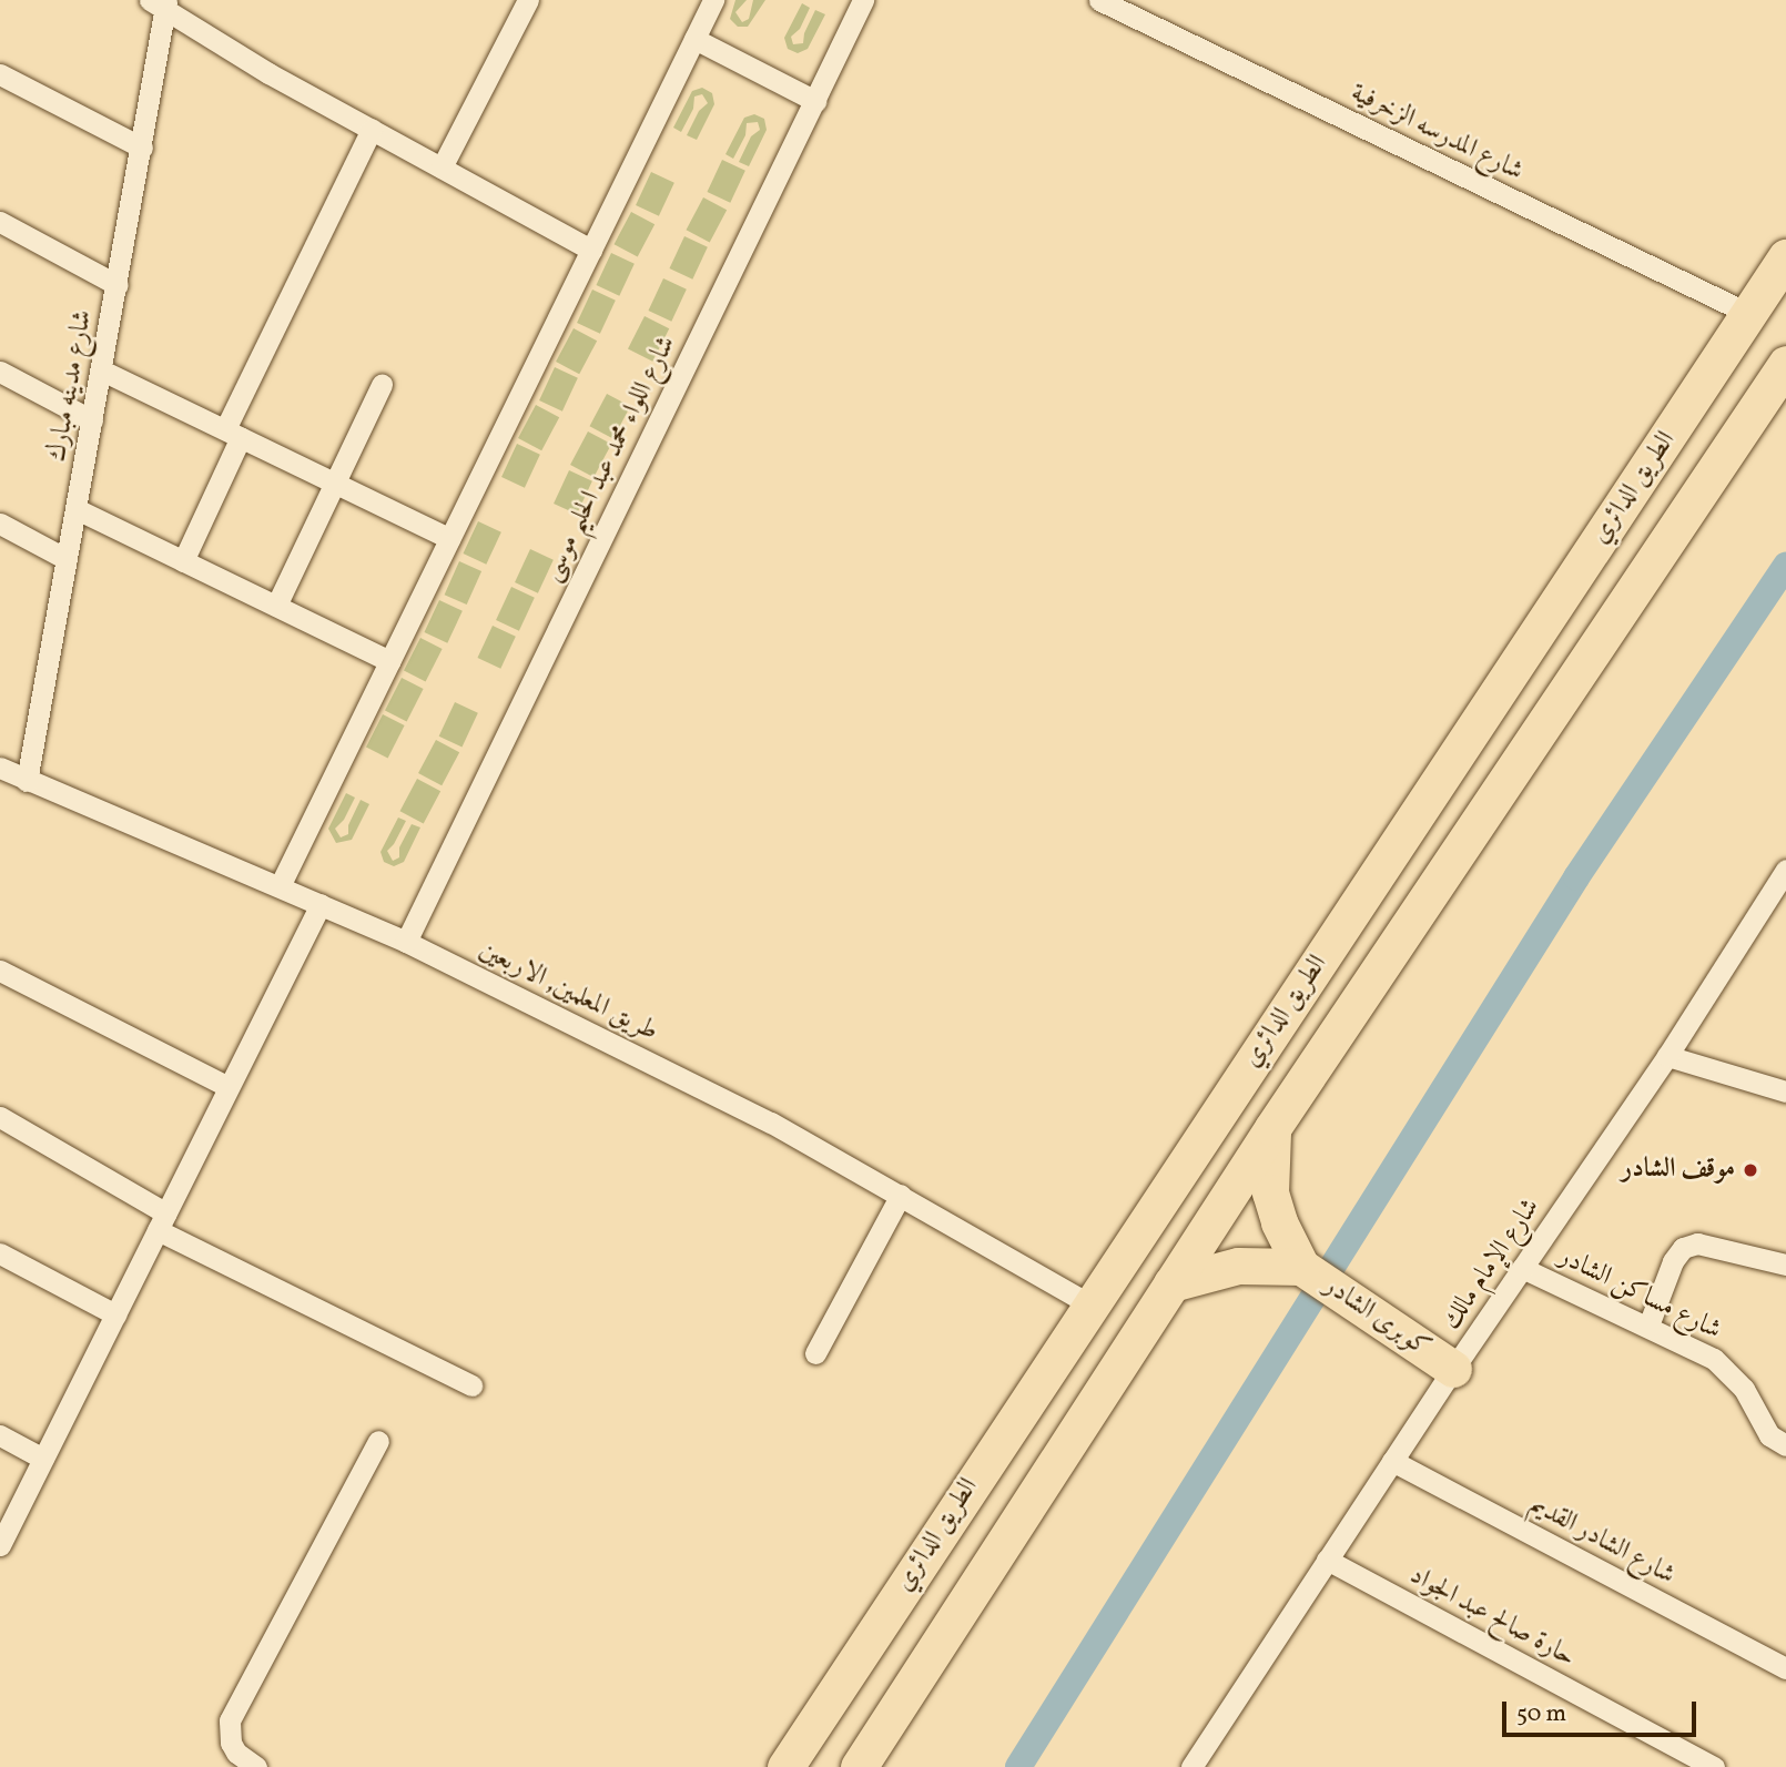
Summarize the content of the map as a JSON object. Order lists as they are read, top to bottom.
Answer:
{
  "streets": {
    "highway": ["الطريق الدائري", "كوبرى الشادر"],
    "street": [
      "شارع المدرسه الزخرفية",
      "شارع مدينه مبارك",
      "شارع اللواء محمد عبد الحليم موسى",
      "طريق المعلمين, الاربعين",
      "شارع الإمام مالك",
      "شارع مساكن الشادر",
      "شارع الشادر القديم",
      "حارة صالح عبد الجواد"
    ]
  },
  "crossings": [
    ["شارع المدرسه الزخرفية", "الطريق الدائري"],
    ["شارع مدينه مبارك", "طريق المعلمين, الاربعين"],
    ["شارع اللواء محمد عبد الحليم موسى", "طريق المعلمين, الاربعين"],
    ["الطريق الدائري", "طريق المعلمين, الاربعين"],
    ["الطريق الدائري", "كوبرى الشادر"],
    ["شارع الإمام مالك", "شارع مساكن الشادر"],
    ["شارع الإمام مالك", "كوبرى الشادر"],
    ["شارع الإمام مالك", "شارع الشادر القديم"],
    ["شارع الإمام مالك", "حارة صالح عبد الجواد"]
  ],
  "places": ["موقف الشادر"],
  "scale_bar": "50 m"
}
